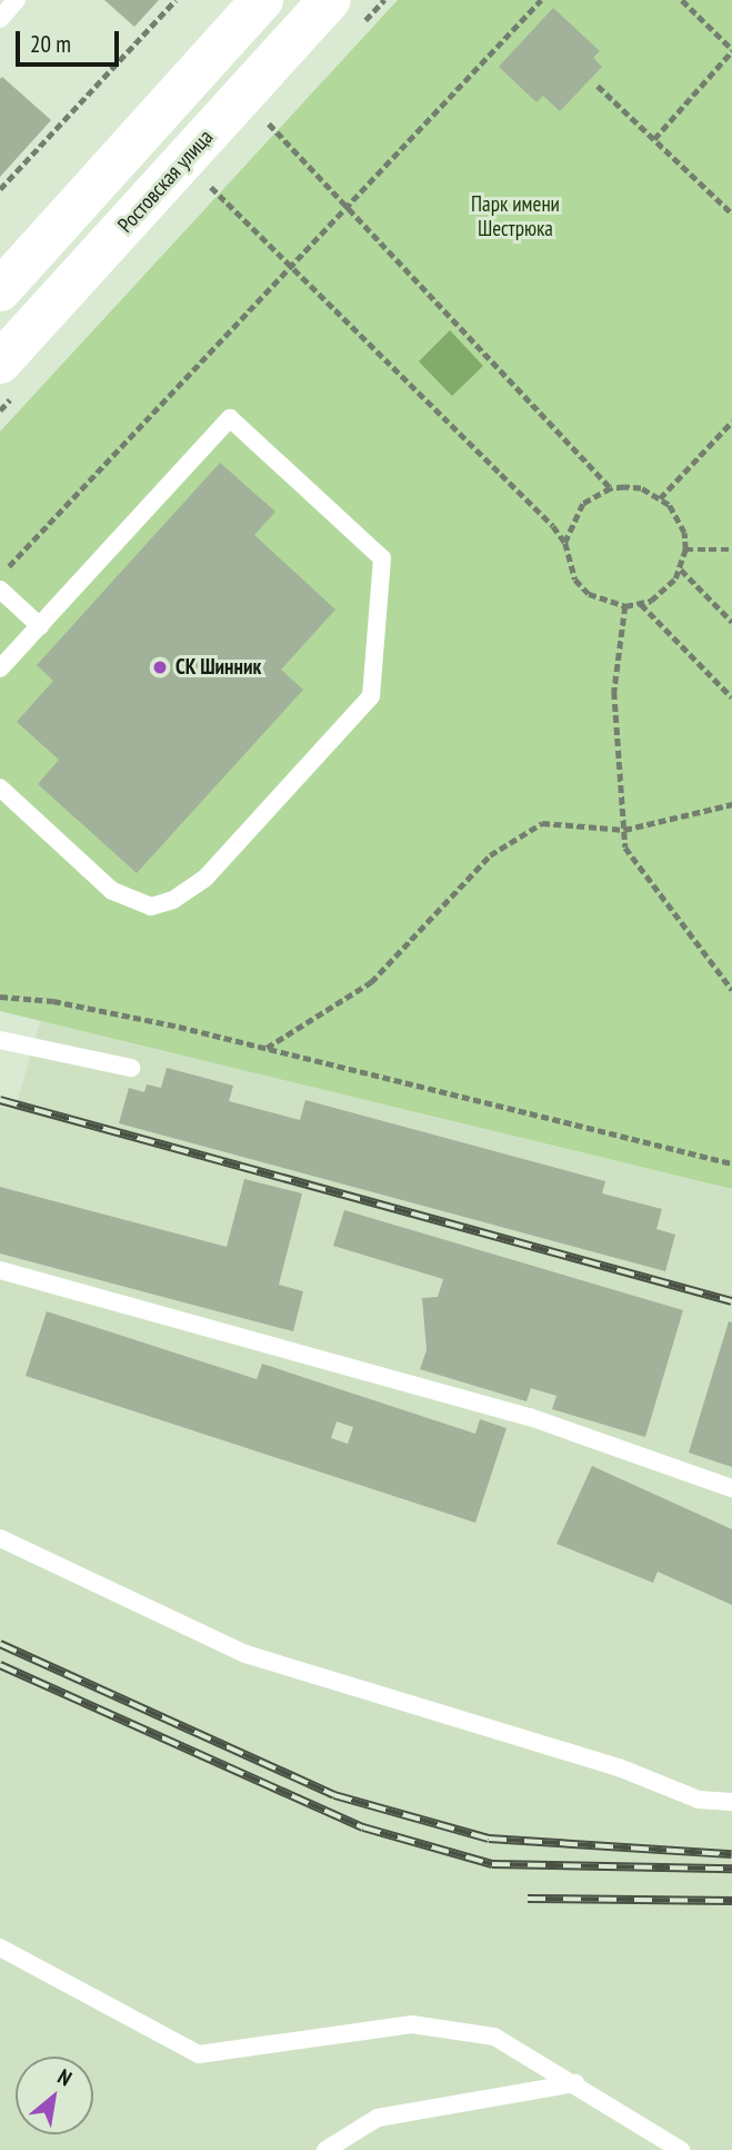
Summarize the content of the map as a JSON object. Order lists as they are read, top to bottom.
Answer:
{
  "streets": {
    "street": ["Ростовская улица"]
  },
  "parks": ["Парк имени Шестрюка"],
  "places": ["СК Шинник"],
  "scale_bar": "20 m",
  "north": "top right"
}
